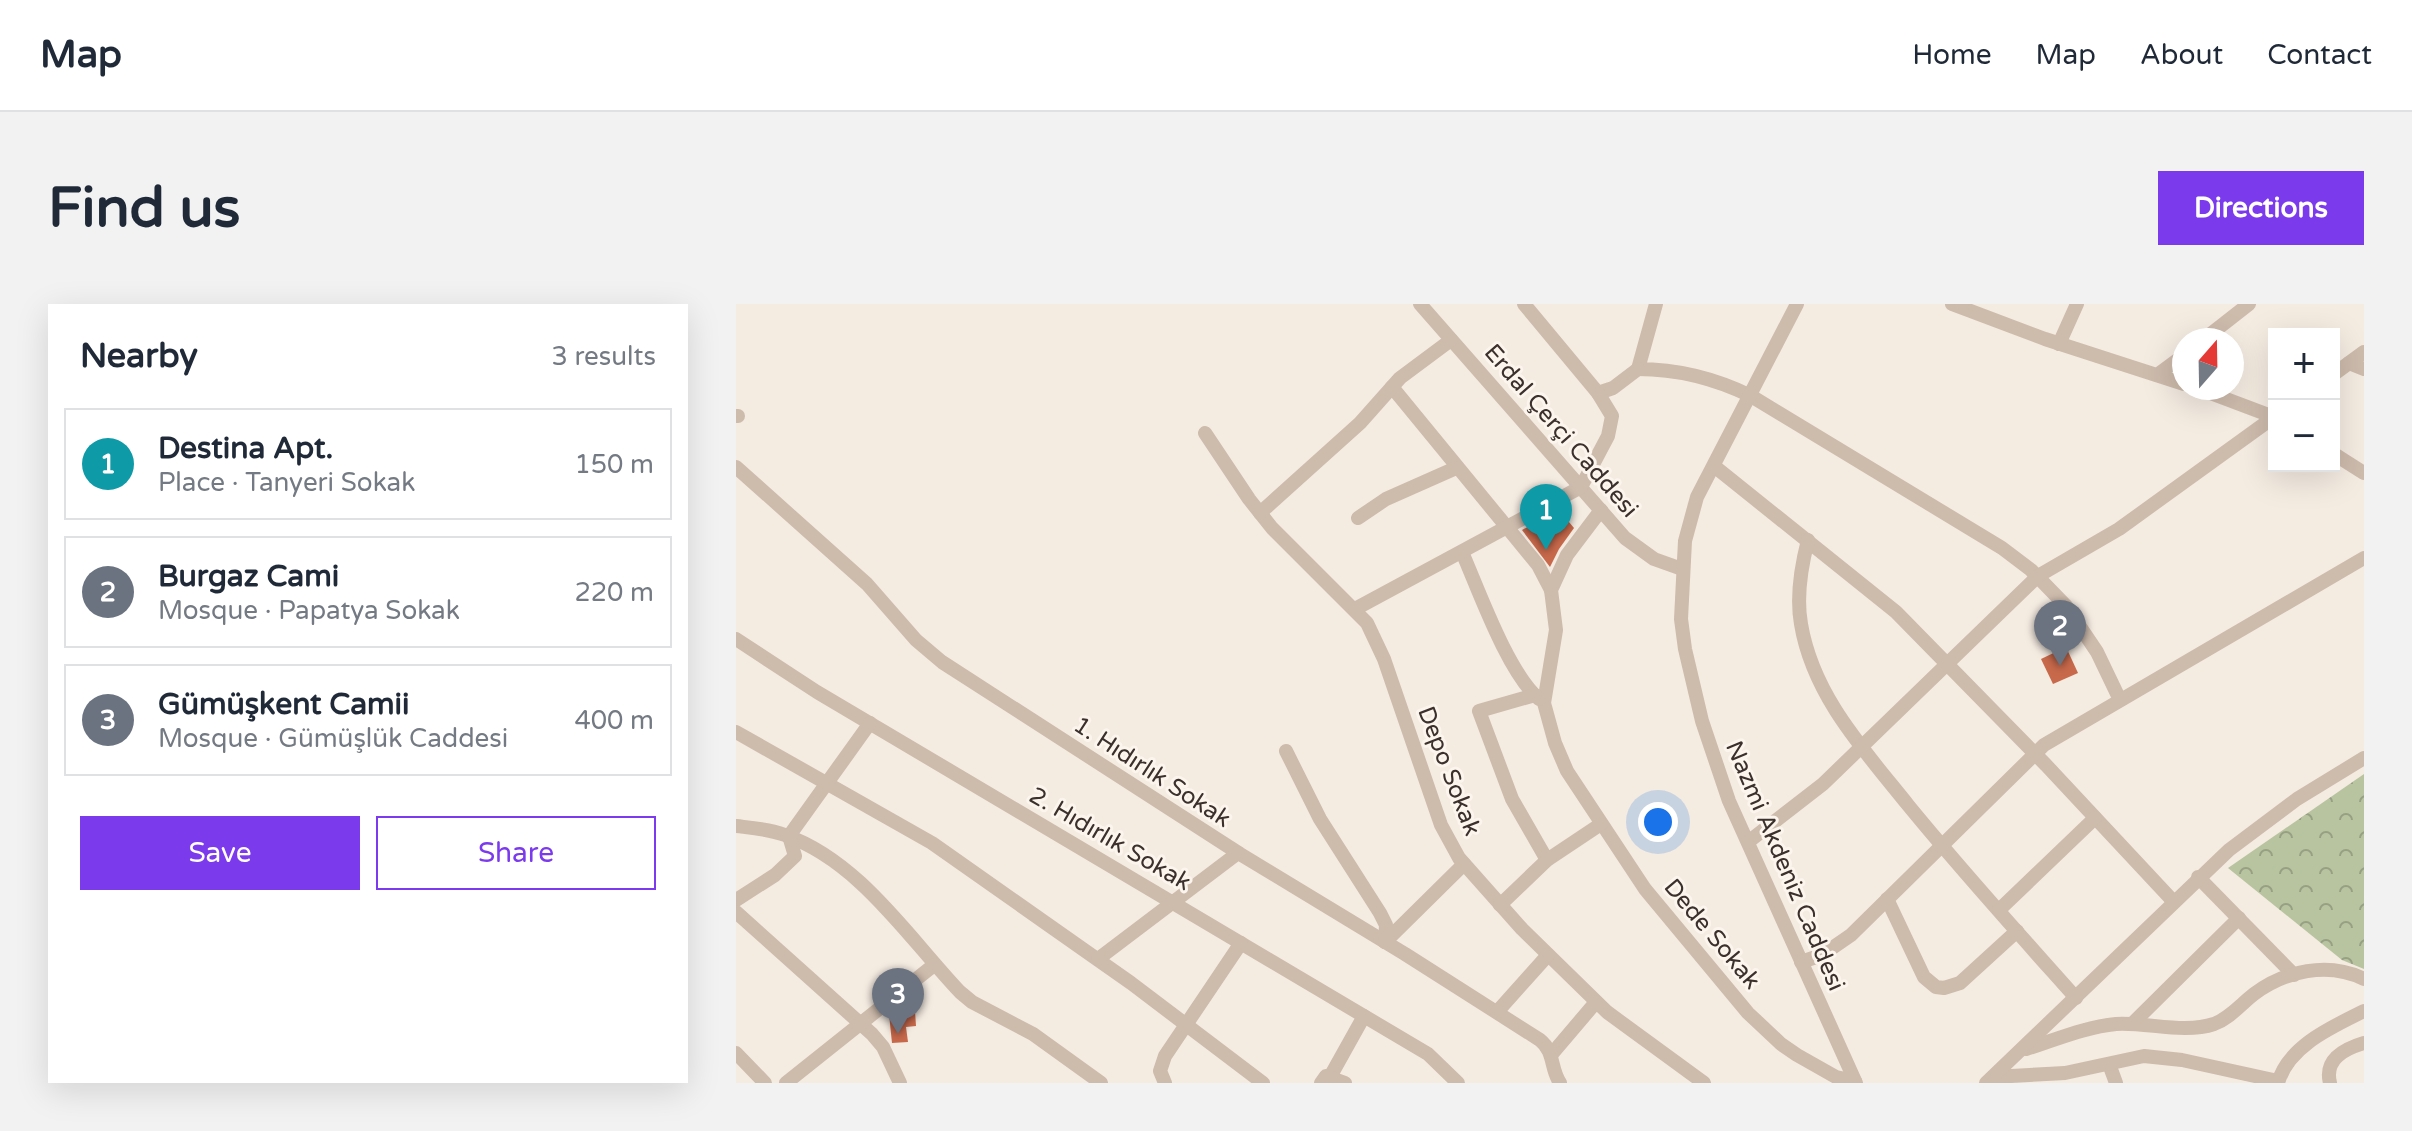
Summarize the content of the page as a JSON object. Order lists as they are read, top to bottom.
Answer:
{
  "streets": {
    "street": [
      "Erdal Çerçi Caddesi",
      "Depo Sokak",
      "1. Hıdırlık Sokak",
      "2. Hıdırlık Sokak",
      "Nazmi Akdeniz Caddesi",
      "Dede Sokak"
    ]
  },
  "crossings": [
    ["Erdal Çerçi Caddesi", "Nazmi Akdeniz Caddesi"],
    ["Nazmi Akdeniz Caddesi", "Dede Sokak"]
  ],
  "north": "top",
  "page": {
    "header": "Map",
    "nav": [
      "Home",
      "Map",
      "About",
      "Contact"
    ],
    "buttons": [
      "Directions",
      ["Save", "Share"]
    ],
    "title": "Find us",
    "heading": ["Nearby", "3 results"],
    "map_buttons": ["+", "−"],
    "list": [
      {
        "mark": "1",
        "name": "Destina Apt.",
        "note": "Place · Tanyeri Sokak",
        "value": "150 m"
      },
      {
        "mark": "2",
        "name": "Burgaz Cami",
        "note": "Mosque · Papatya Sokak",
        "value": "220 m"
      },
      {
        "mark": "3",
        "name": "Gümüşkent Camii",
        "note": "Mosque · Gümüşlük Caddesi",
        "value": "400 m"
      }
    ],
    "pins": ["1", "2", "3"]
  }
}
